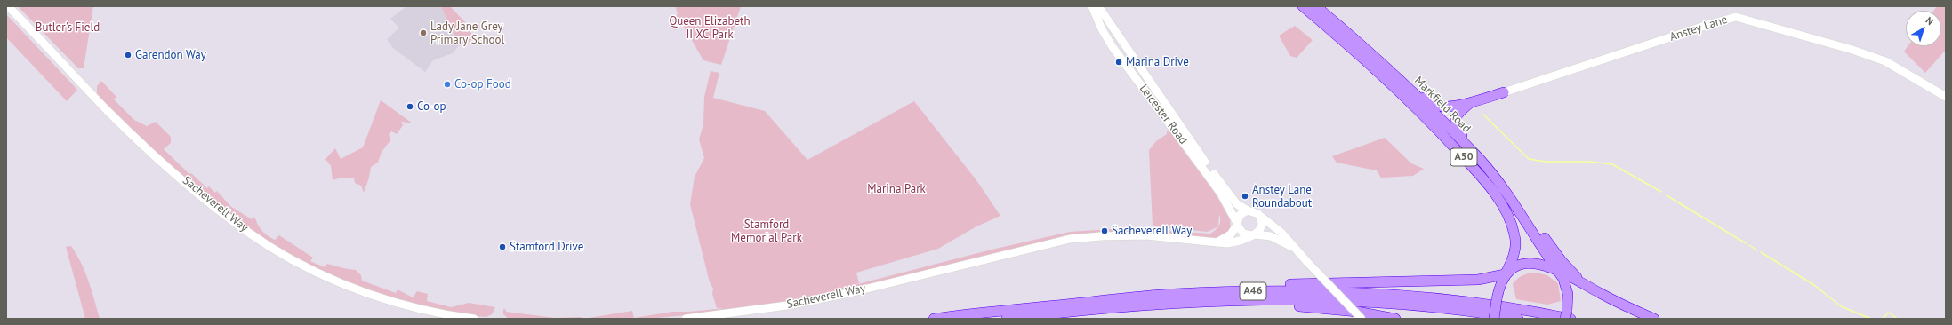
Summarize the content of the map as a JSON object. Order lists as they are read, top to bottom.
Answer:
{
  "streets": {
    "highway": ["Markfield Road", "A50", "A46"],
    "street": ["Anstey Lane", "Leicester Road", "Sacheverell Way"]
  },
  "crossings": [
    ["Markfield Road", "A46"],
    ["Leicester Road", "Sacheverell Way"]
  ],
  "parks": [
    "Queen Elizabeth II XC Park",
    "Butler's Field",
    "Marina Park",
    "Stamford Memorial Park"
  ],
  "places": [
    "Lady Jane Grey Primary School",
    "Garendon Way",
    "Marina Drive",
    "Co-op Food",
    "Co-op",
    "Anstey Lane Roundabout",
    "Sacheverell Way",
    "Stamford Drive"
  ],
  "north": "top right"
}
